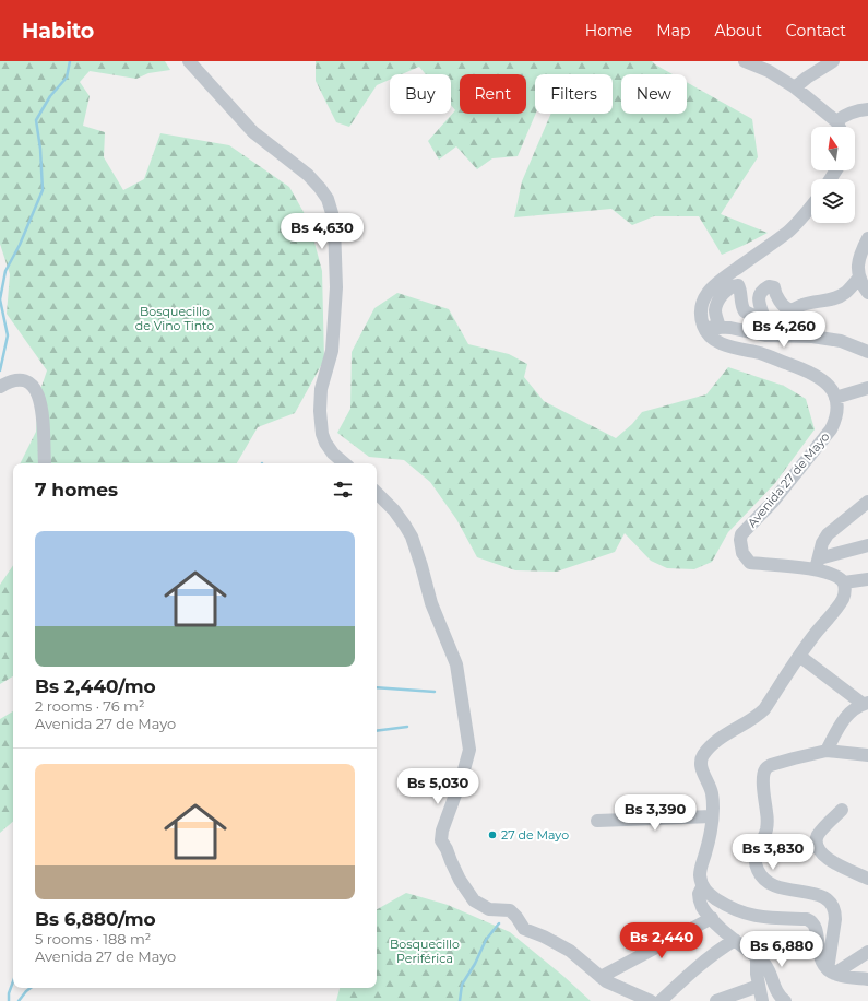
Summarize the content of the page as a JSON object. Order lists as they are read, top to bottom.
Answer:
{
  "streets": {
    "street": ["Avenida 27 de Mayo"]
  },
  "parks": ["Bosquecillo de Vino Tinto", "Bosquecillo Periférica"],
  "places": ["27 de Mayo"],
  "north": "top",
  "page": {
    "header": "Habito",
    "nav": [
      "Home",
      "Map",
      "About",
      "Contact"
    ],
    "chip": [
      "Buy",
      "Rent",
      "Filters",
      "New"
    ],
    "price": [
      "Bs 4,630",
      "Bs 4,260",
      "Bs 5,030",
      "Bs 3,390",
      "Bs 3,830",
      "Bs 2,440",
      "Bs 6,880"
    ],
    "heading": "7 homes",
    "list": [
      {
        "name": "Bs 2,440/mo",
        "note": "2 rooms · 76 m² · Avenida 27 de Mayo"
      },
      {
        "name": "Bs 6,880/mo",
        "note": "5 rooms · 188 m² · Avenida 27 de Mayo"
      }
    ]
  }
}
